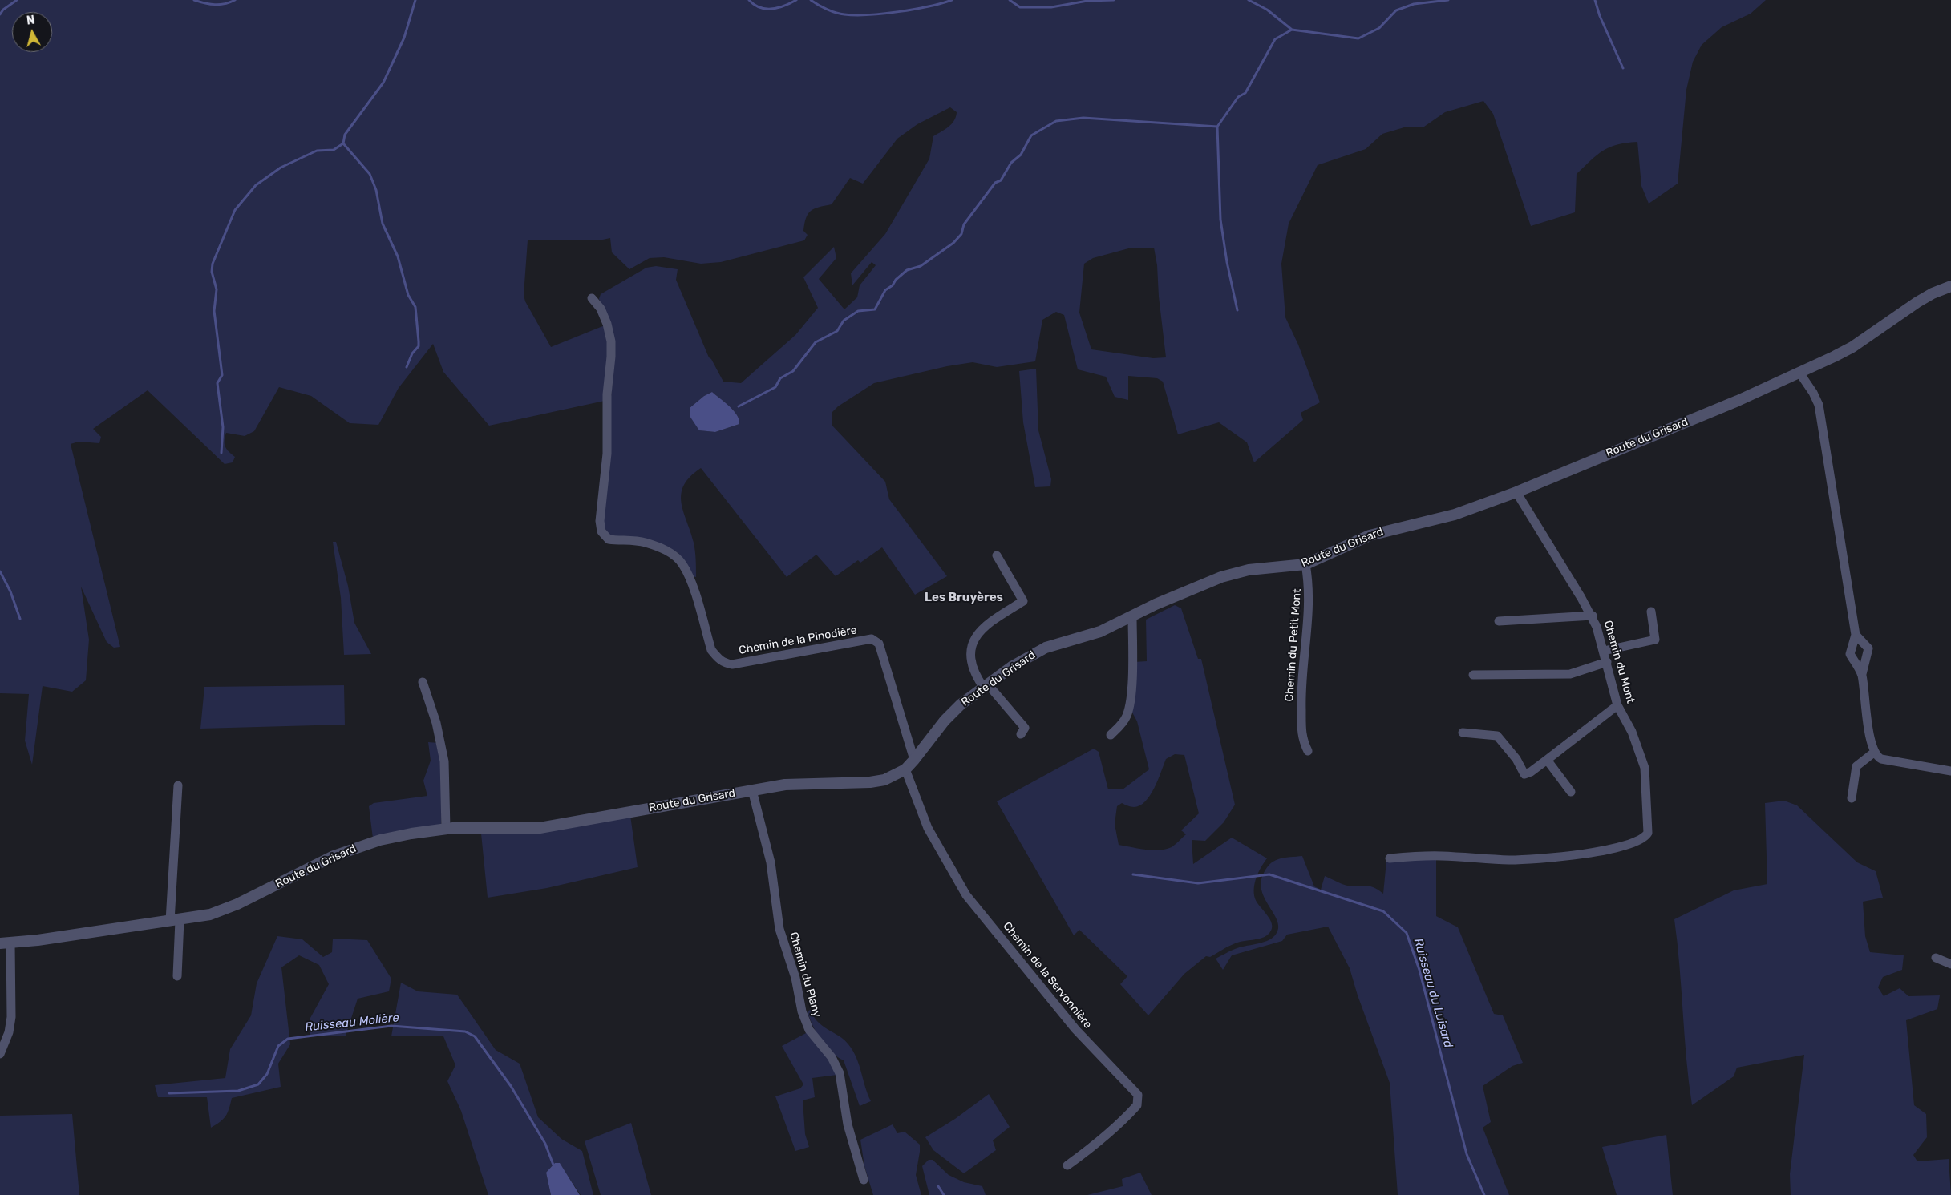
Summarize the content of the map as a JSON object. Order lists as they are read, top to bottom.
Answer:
{
  "streets": {
    "street": [
      "Route du Grisard",
      "Chemin de la Pinodière",
      "Chemin du Petit Mont",
      "Chemin du Mont",
      "Chemin du Plany",
      "Chemin de la Servonnière"
    ]
  },
  "crossings": [
    ["Route du Grisard", "Chemin de la Pinodière"],
    ["Route du Grisard", "Chemin du Petit Mont"],
    ["Route du Grisard", "Chemin du Mont"],
    ["Route du Grisard", "Chemin du Plany"],
    ["Route du Grisard", "Chemin de la Servonnière"]
  ],
  "districts": ["Les Bruyères"],
  "water": ["Ruisseau du Luisard", "Ruisseau Molière"],
  "north": "top"
}
